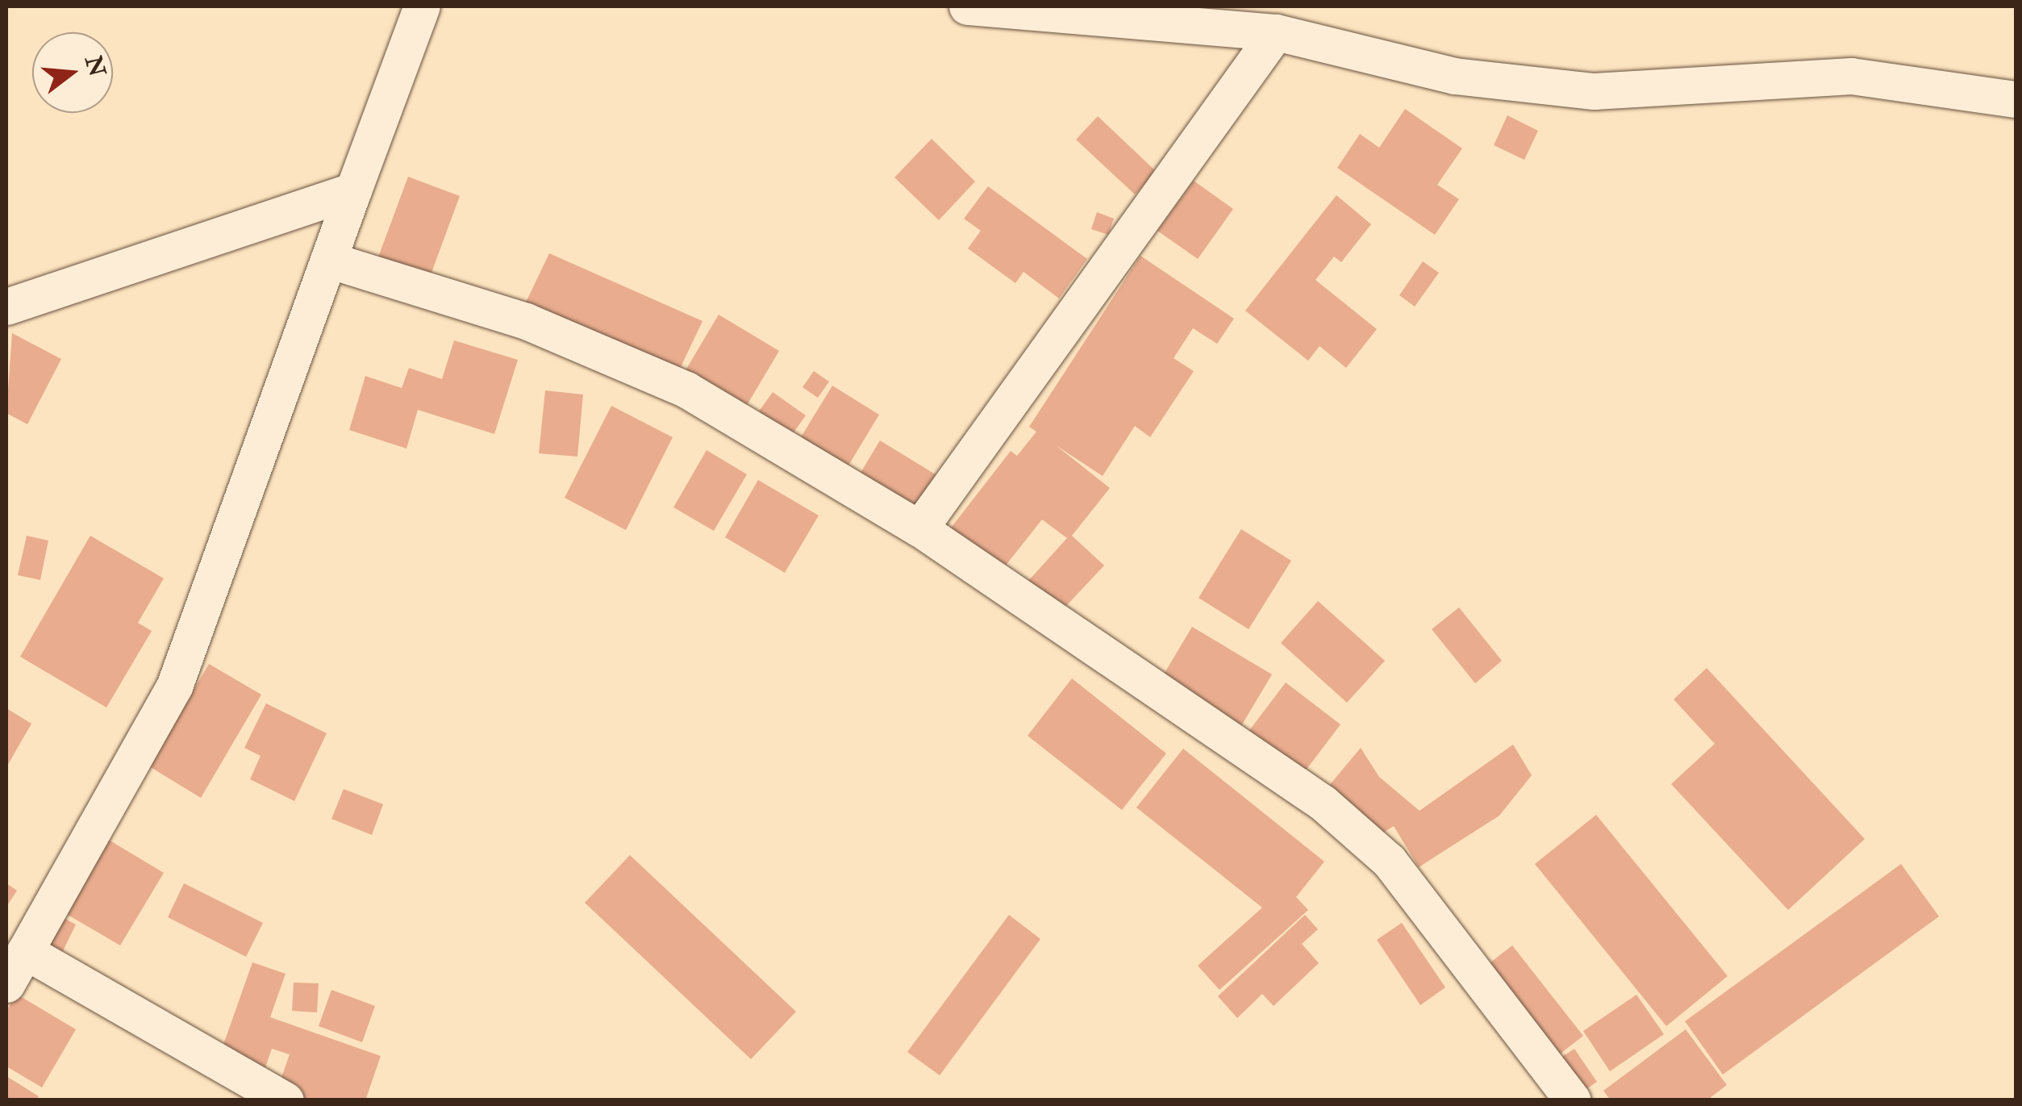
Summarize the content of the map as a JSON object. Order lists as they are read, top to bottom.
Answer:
{
  "north": "right"
}
